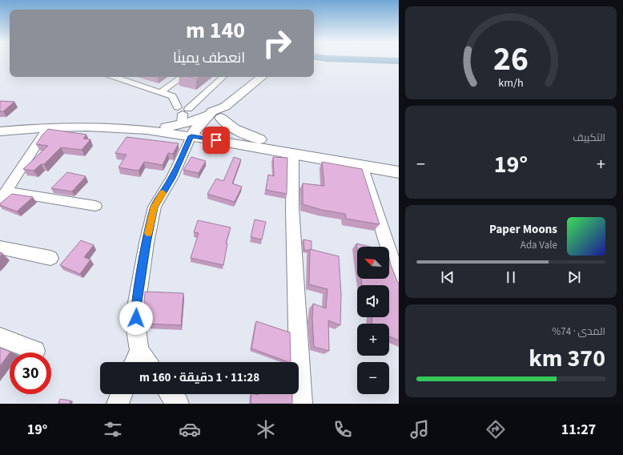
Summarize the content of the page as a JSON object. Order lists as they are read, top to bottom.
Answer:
{
  "north": "top left",
  "page": {
    "turn": ["140 m", "انعطف يمينًا"],
    "tile": [
      "التكييف",
      ["المدى · 74%", "370 km"]
    ],
    "heat": ["−", "19°", "+"],
    "song": ["Paper Moons", "Ada Vale"],
    "map_buttons": ["+", "−"],
    "limit": "30",
    "trip": "11:28 · 1 دقيقة · 160 m",
    "tabs": ["11:27", "19°"],
    "gauge": ["26", "km/h"]
  }
}
